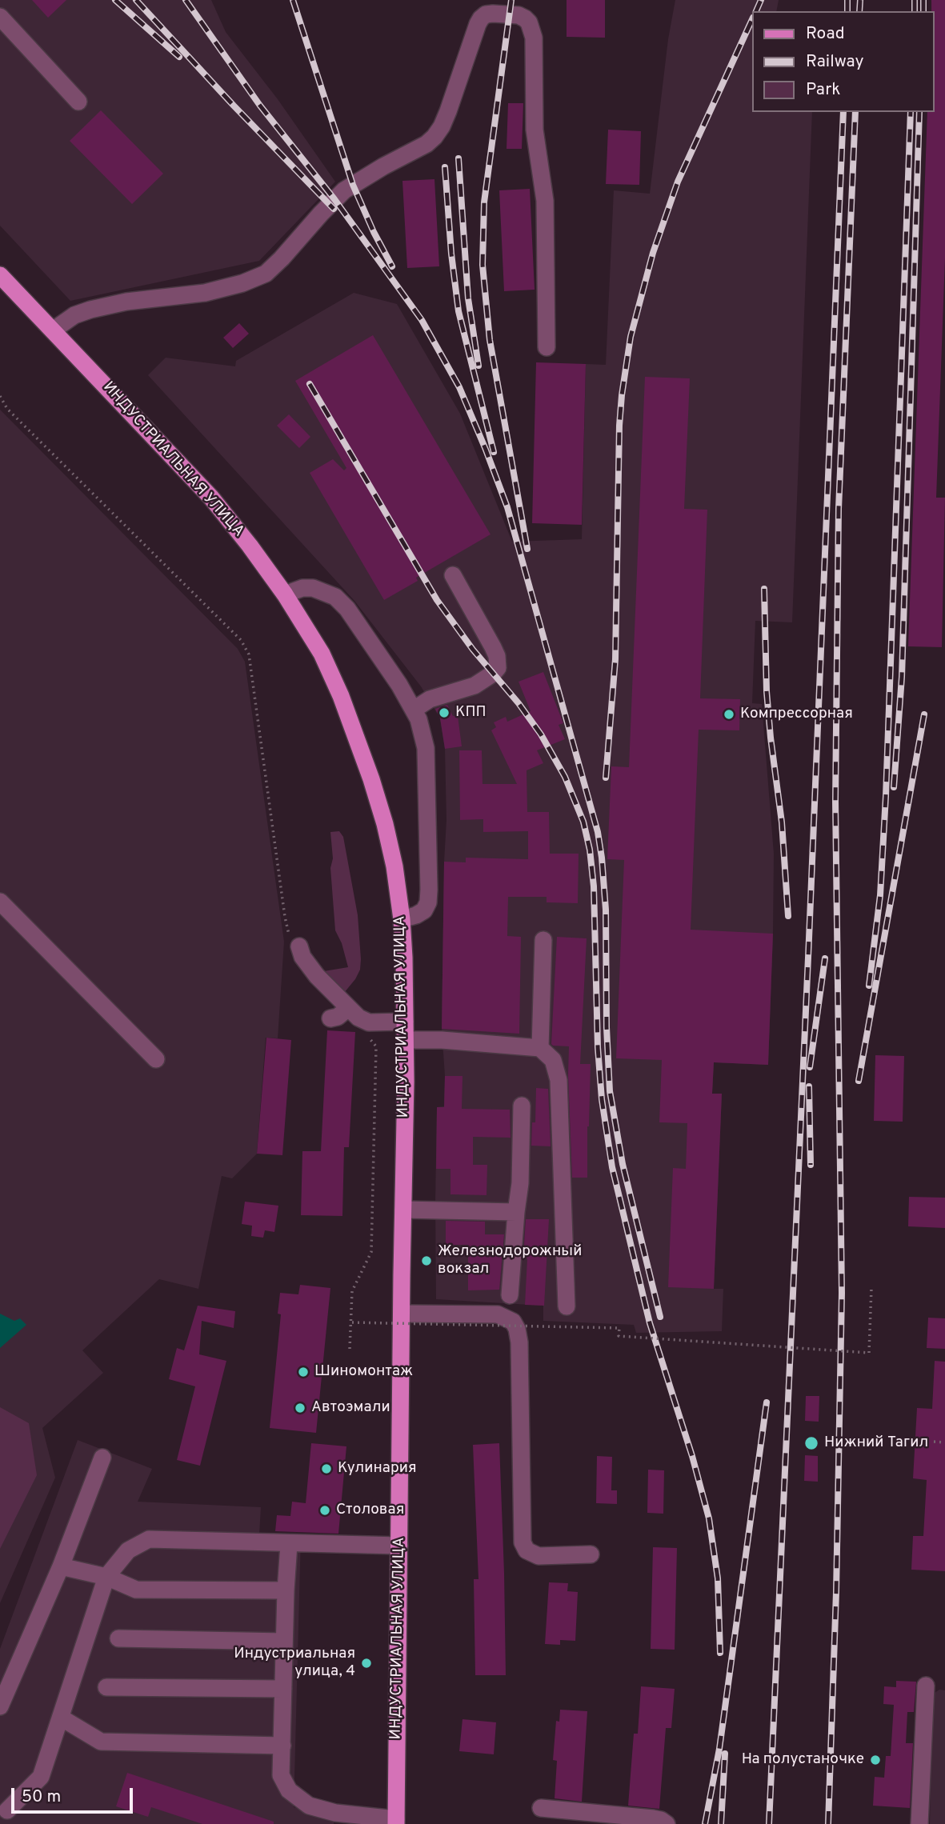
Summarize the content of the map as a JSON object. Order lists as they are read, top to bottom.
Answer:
{
  "streets": {
    "main road": ["ИНДУСТРИАЛЬНАЯ УЛИЦА"]
  },
  "places": [
    "КПП",
    "Компрессорная",
    "Железнодорожный вокзал",
    "Шиномонтаж",
    "Автоэмали",
    "Нижний Тагил",
    "Кулинария",
    "Столовая",
    "Индустриальная улица, 4",
    "На полустаночке"
  ],
  "legend": ["Road", "Railway", "Park"],
  "scale_bar": "50 m"
}
